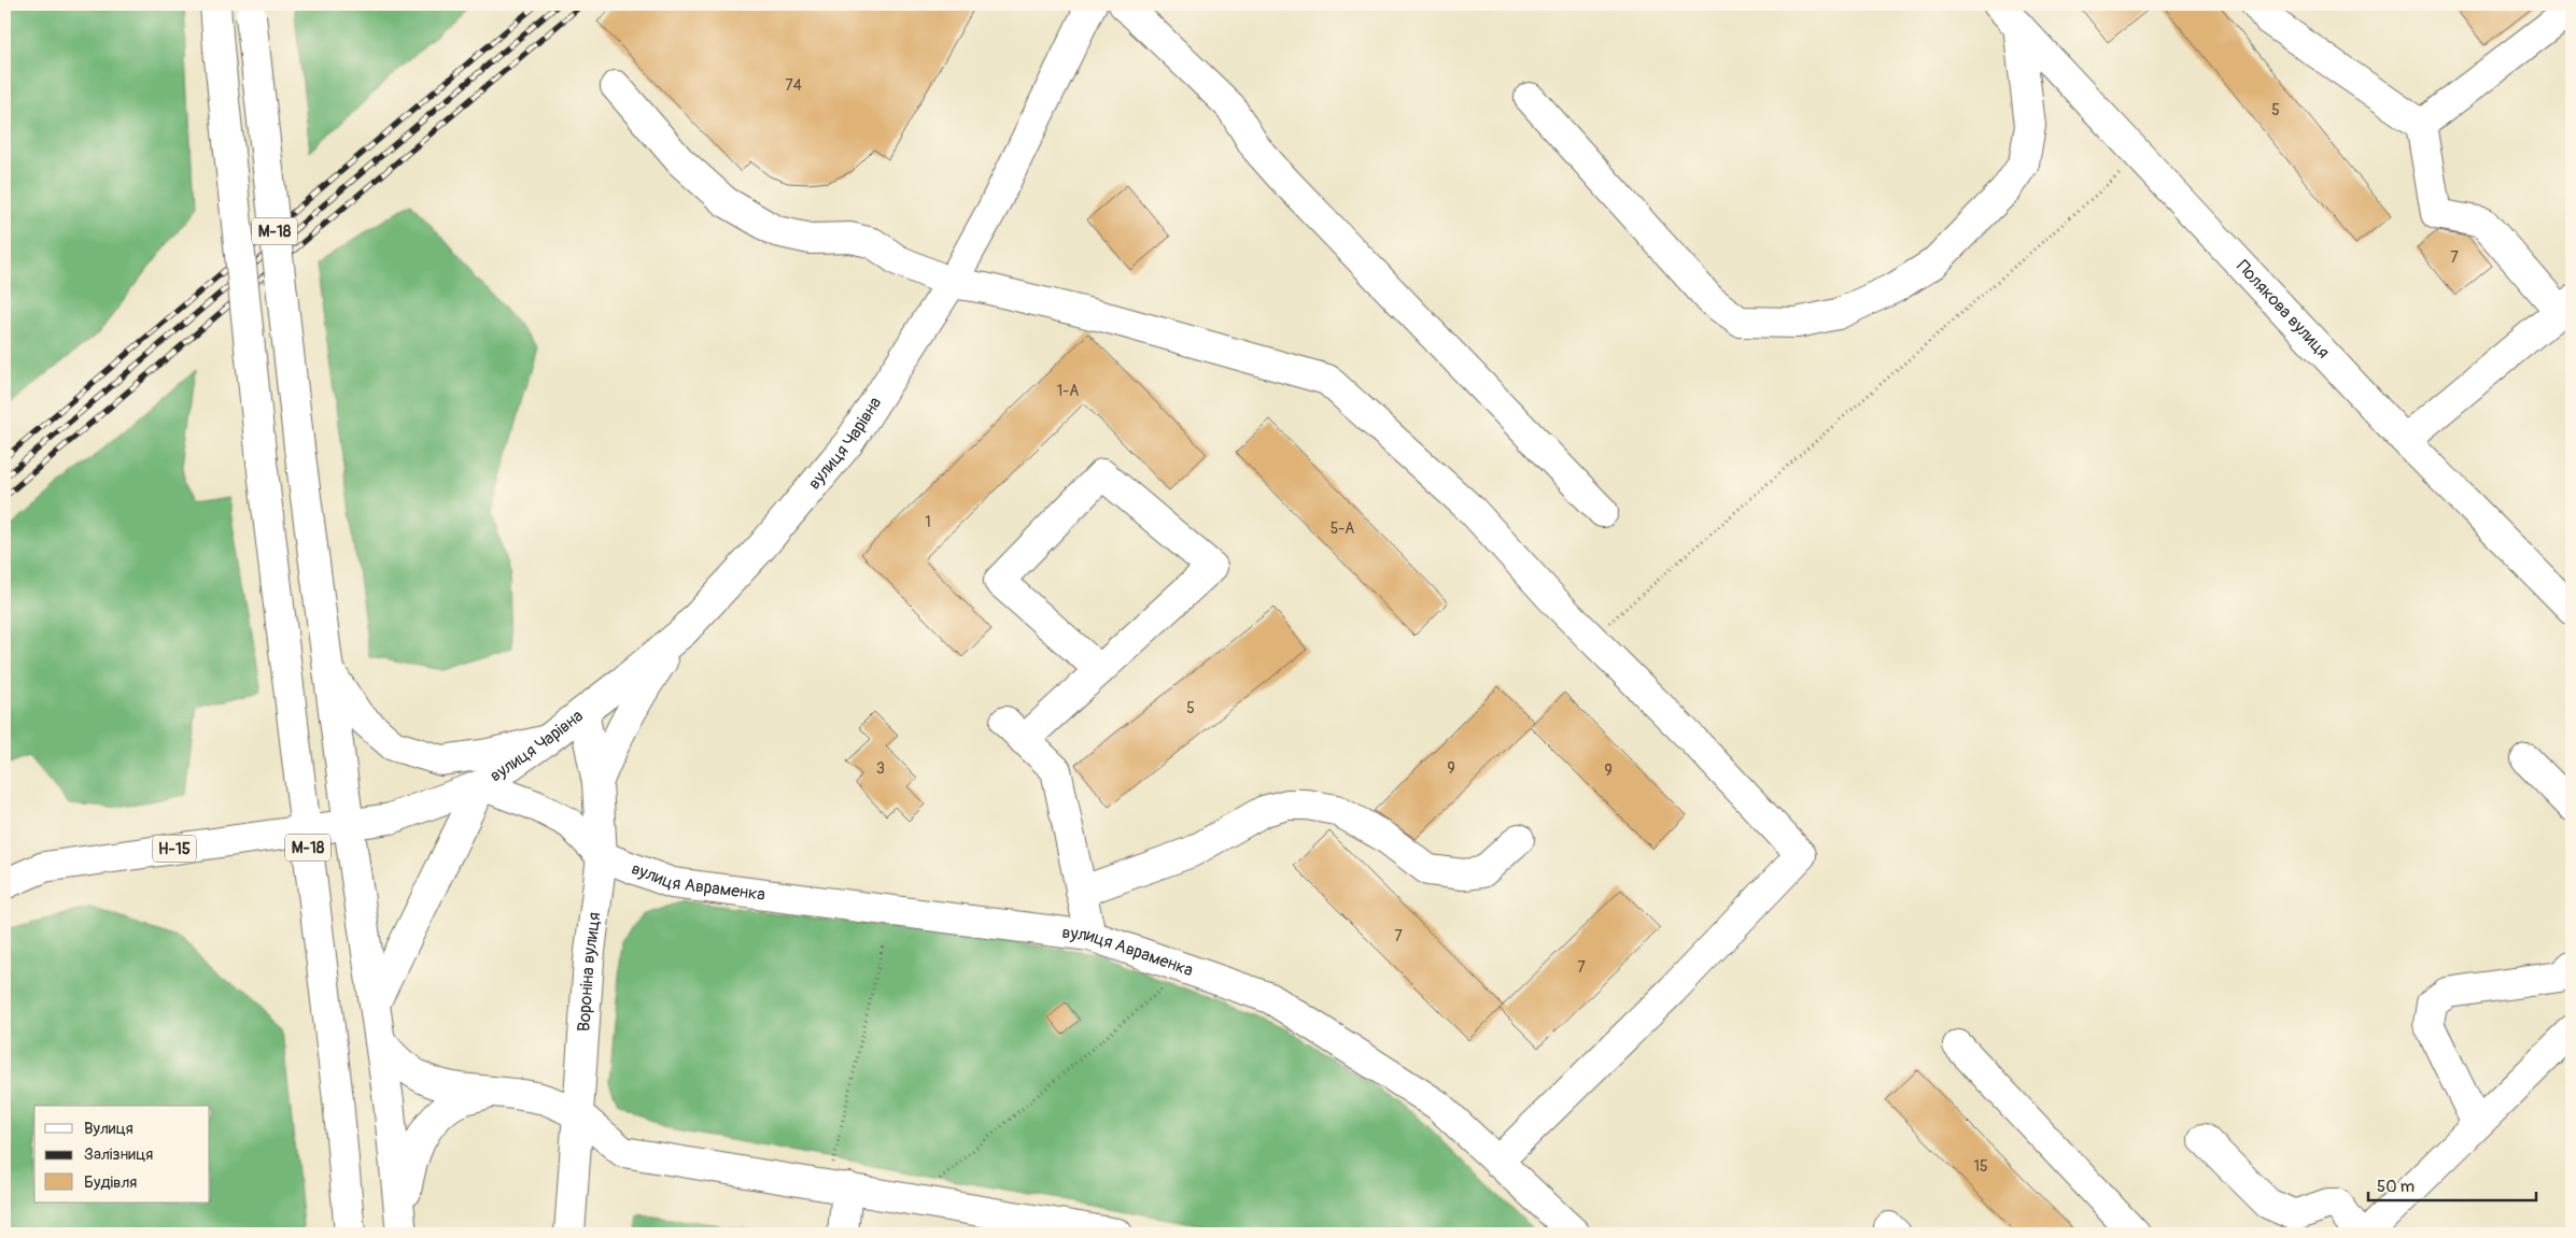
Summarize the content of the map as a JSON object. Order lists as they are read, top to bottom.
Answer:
{
  "streets": {
    "main road": [
      "М-18",
      "Полякова вулиця",
      "вулиця Чарівна",
      "Н-15",
      "вулиця Авраменка",
      "Вороніна вулиця"
    ]
  },
  "crossings": [
    ["М-18", "вулиця Чарівна"],
    ["М-18", "Н-15"],
    ["вулиця Чарівна", "Н-15"],
    ["вулиця Чарівна", "Вороніна вулиця"],
    ["вулиця Авраменка", "Вороніна вулиця"]
  ],
  "house_numbers": [
    "74",
    "5",
    "7",
    "1-А",
    "1",
    "5-А",
    "5",
    "3",
    "9",
    "9",
    "7",
    "7",
    "15"
  ],
  "legend": ["Вулиця", "Залізниця", "Будівля"],
  "scale_bar": "50 m"
}
